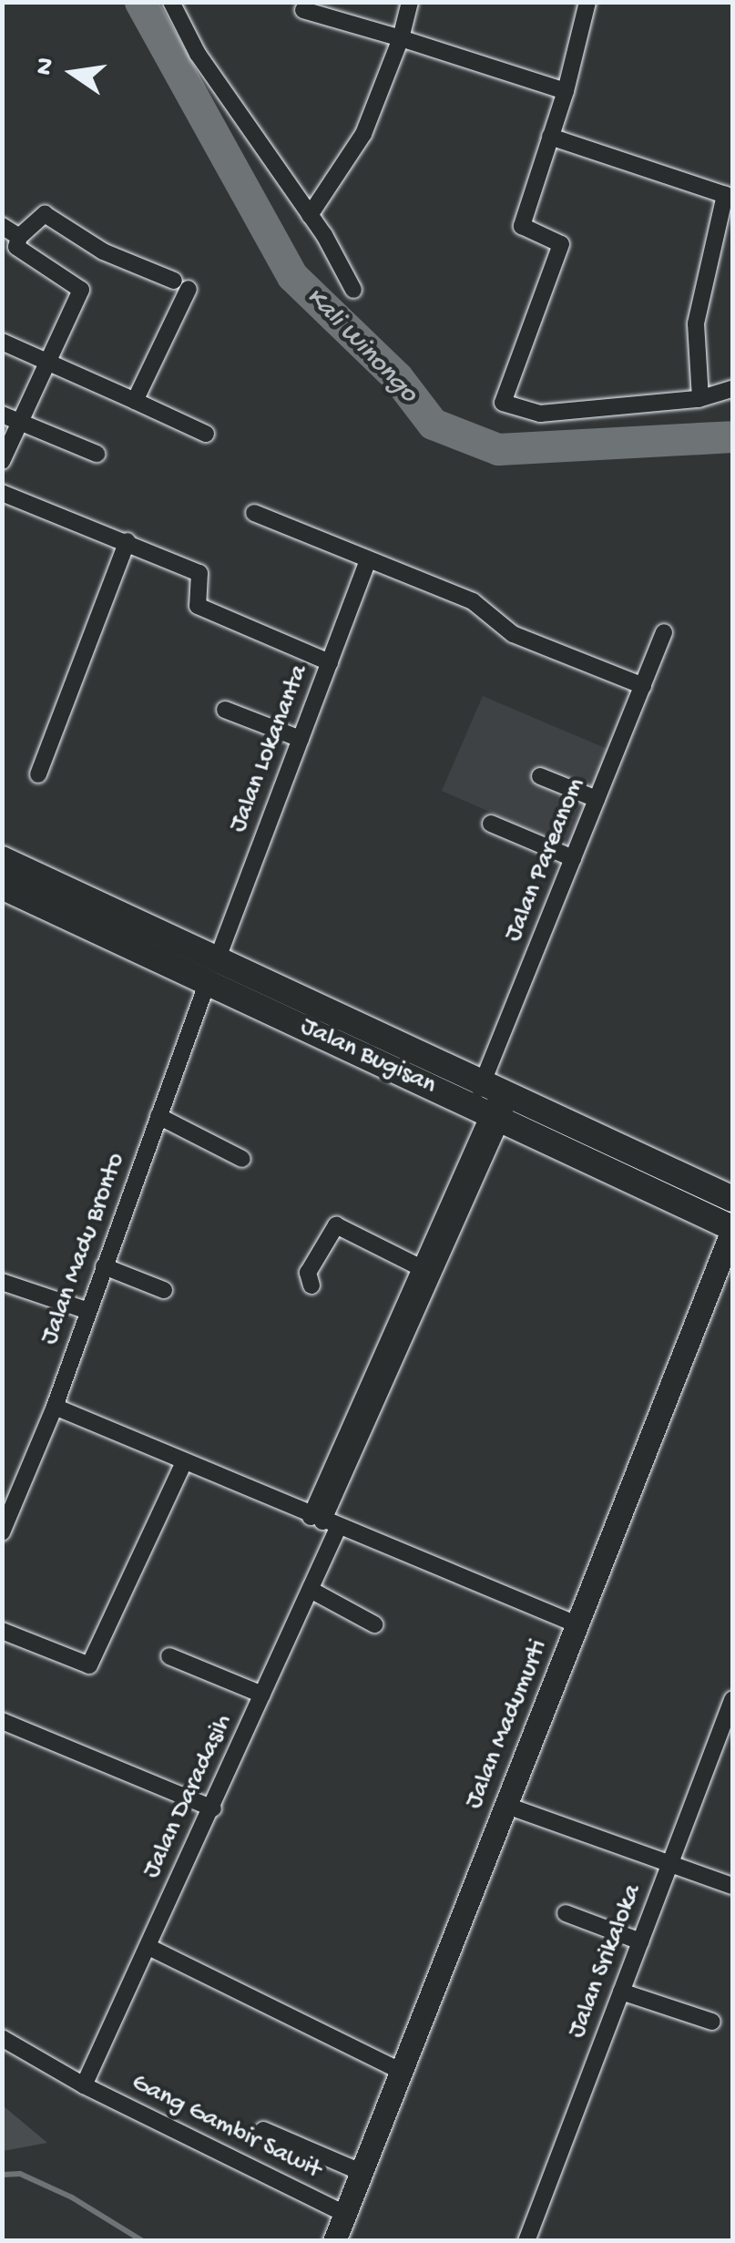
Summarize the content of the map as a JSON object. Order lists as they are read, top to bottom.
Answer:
{
  "streets": {
    "main road": ["Jalan Bugisan"],
    "street": [
      "Jalan Lokananta",
      "Jalan Pareanom",
      "Jalan Madu Bronto",
      "Jalan Madumurti",
      "Jalan Daradasih",
      "Jalan Srikaloka",
      "Gang Gambir Sawit"
    ]
  },
  "crossings": [
    ["Jalan Lokananta", "Jalan Bugisan"],
    ["Jalan Pareanom", "Jalan Bugisan"],
    ["Jalan Pareanom", "Jalan Daradasih"],
    ["Jalan Bugisan", "Jalan Madu Bronto"],
    ["Jalan Bugisan", "Jalan Madumurti"],
    ["Jalan Bugisan", "Jalan Daradasih"],
    ["Jalan Madumurti", "Gang Gambir Sawit"],
    ["Jalan Daradasih", "Gang Gambir Sawit"]
  ],
  "water": ["Kali Winongo"],
  "north": "left"
}
